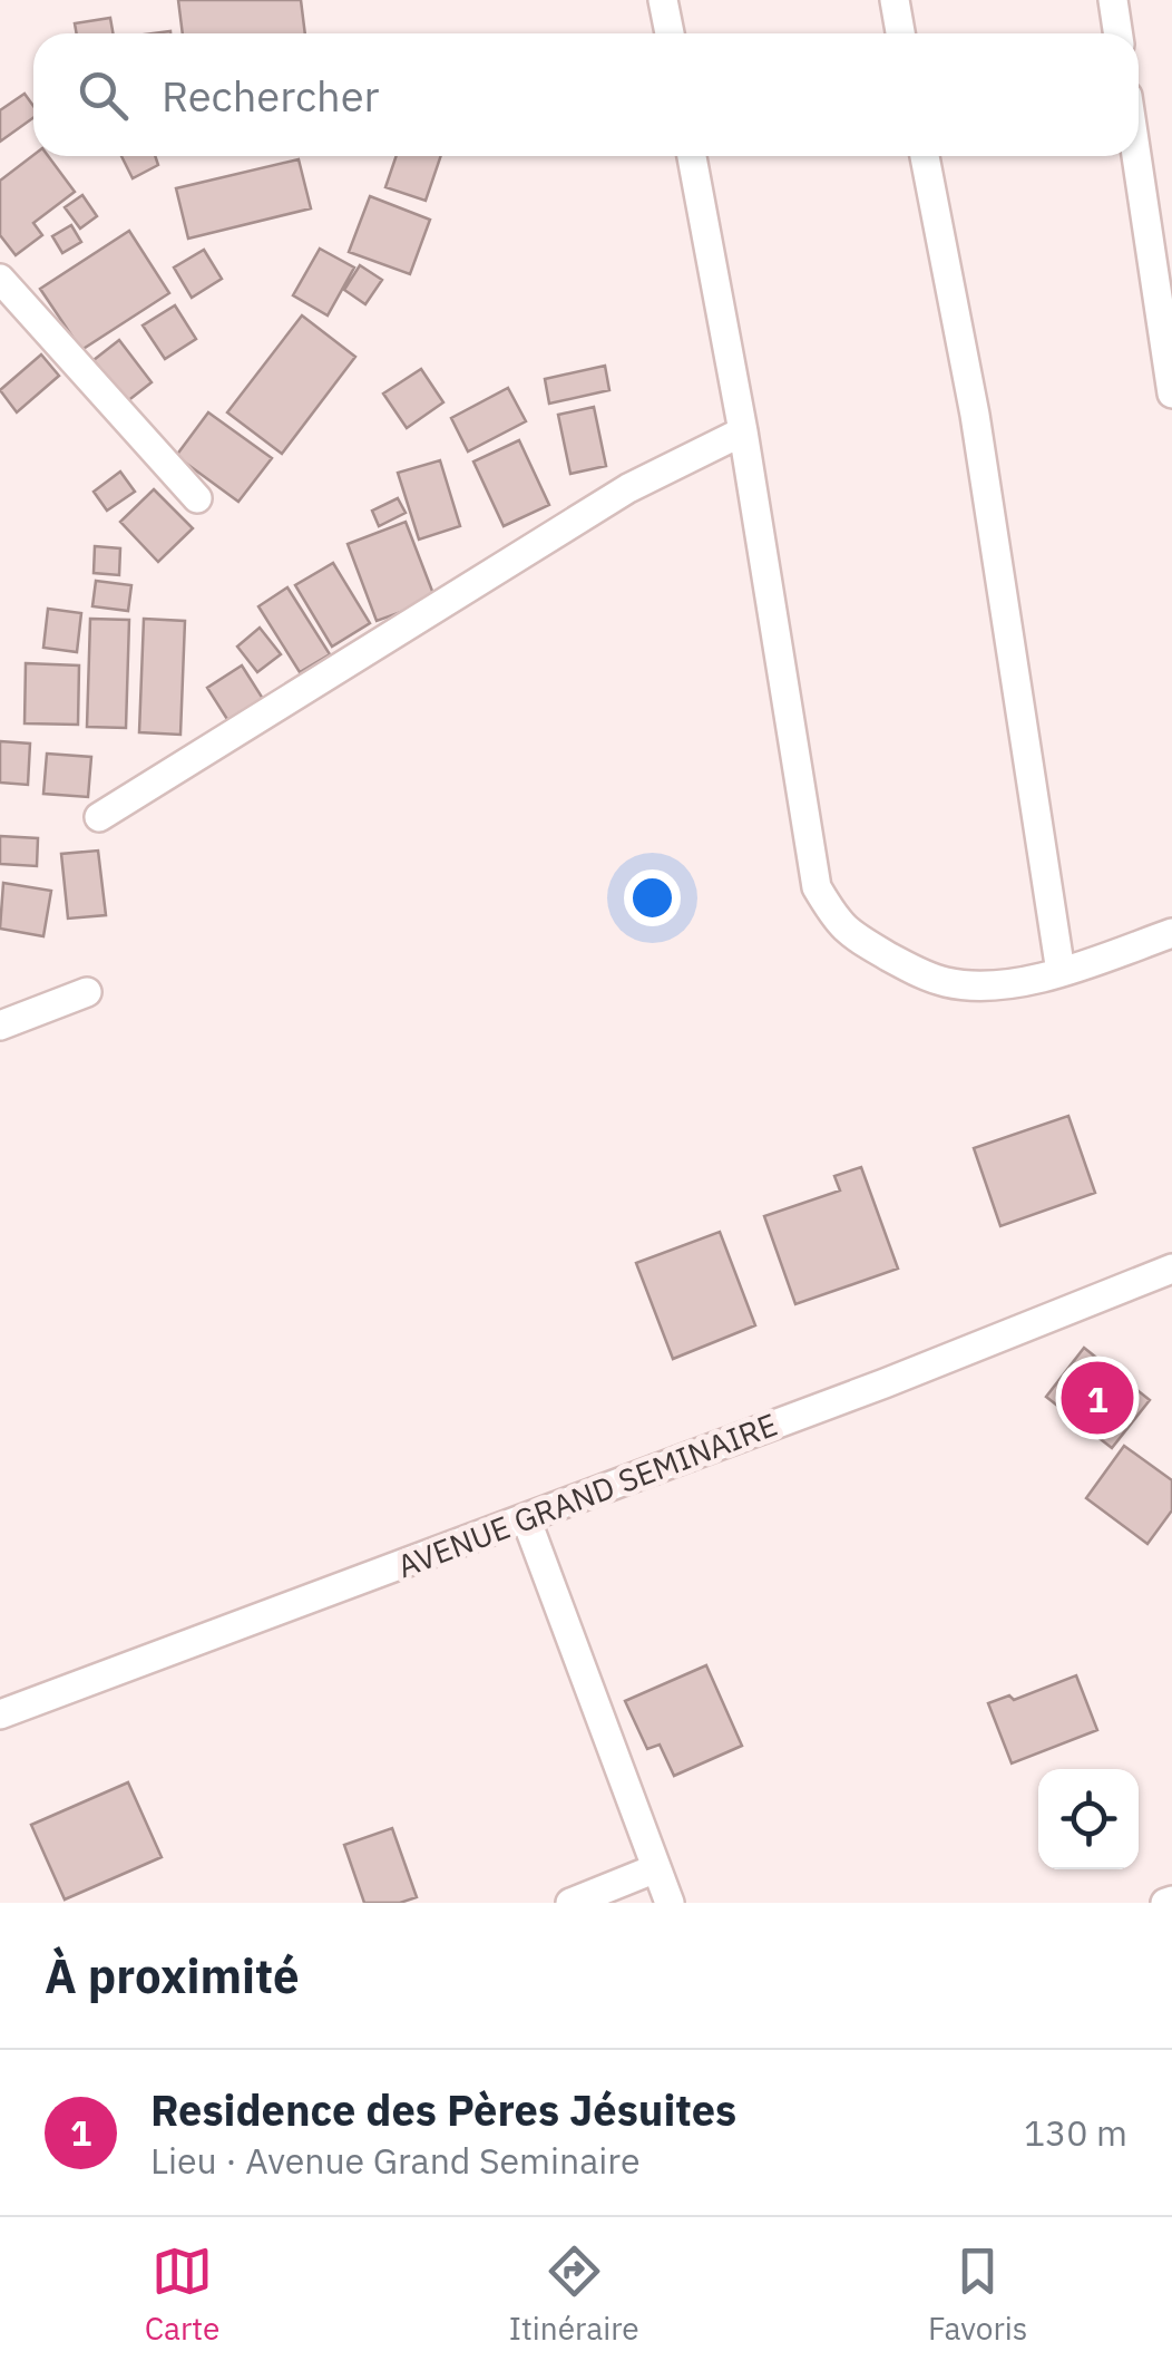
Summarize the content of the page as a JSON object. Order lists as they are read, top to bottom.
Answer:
{
  "streets": {
    "street": ["AVENUE GRAND SEMINAIRE"]
  },
  "page": {
    "search": "Rechercher",
    "pins": "1",
    "heading": "À proximité",
    "list": [
      {
        "mark": "1",
        "name": "Residence des Pères Jésuites",
        "note": "Lieu · Avenue Grand Seminaire",
        "value": "130 m"
      }
    ],
    "nav": ["Carte", "Itinéraire", "Favoris"]
  }
}
